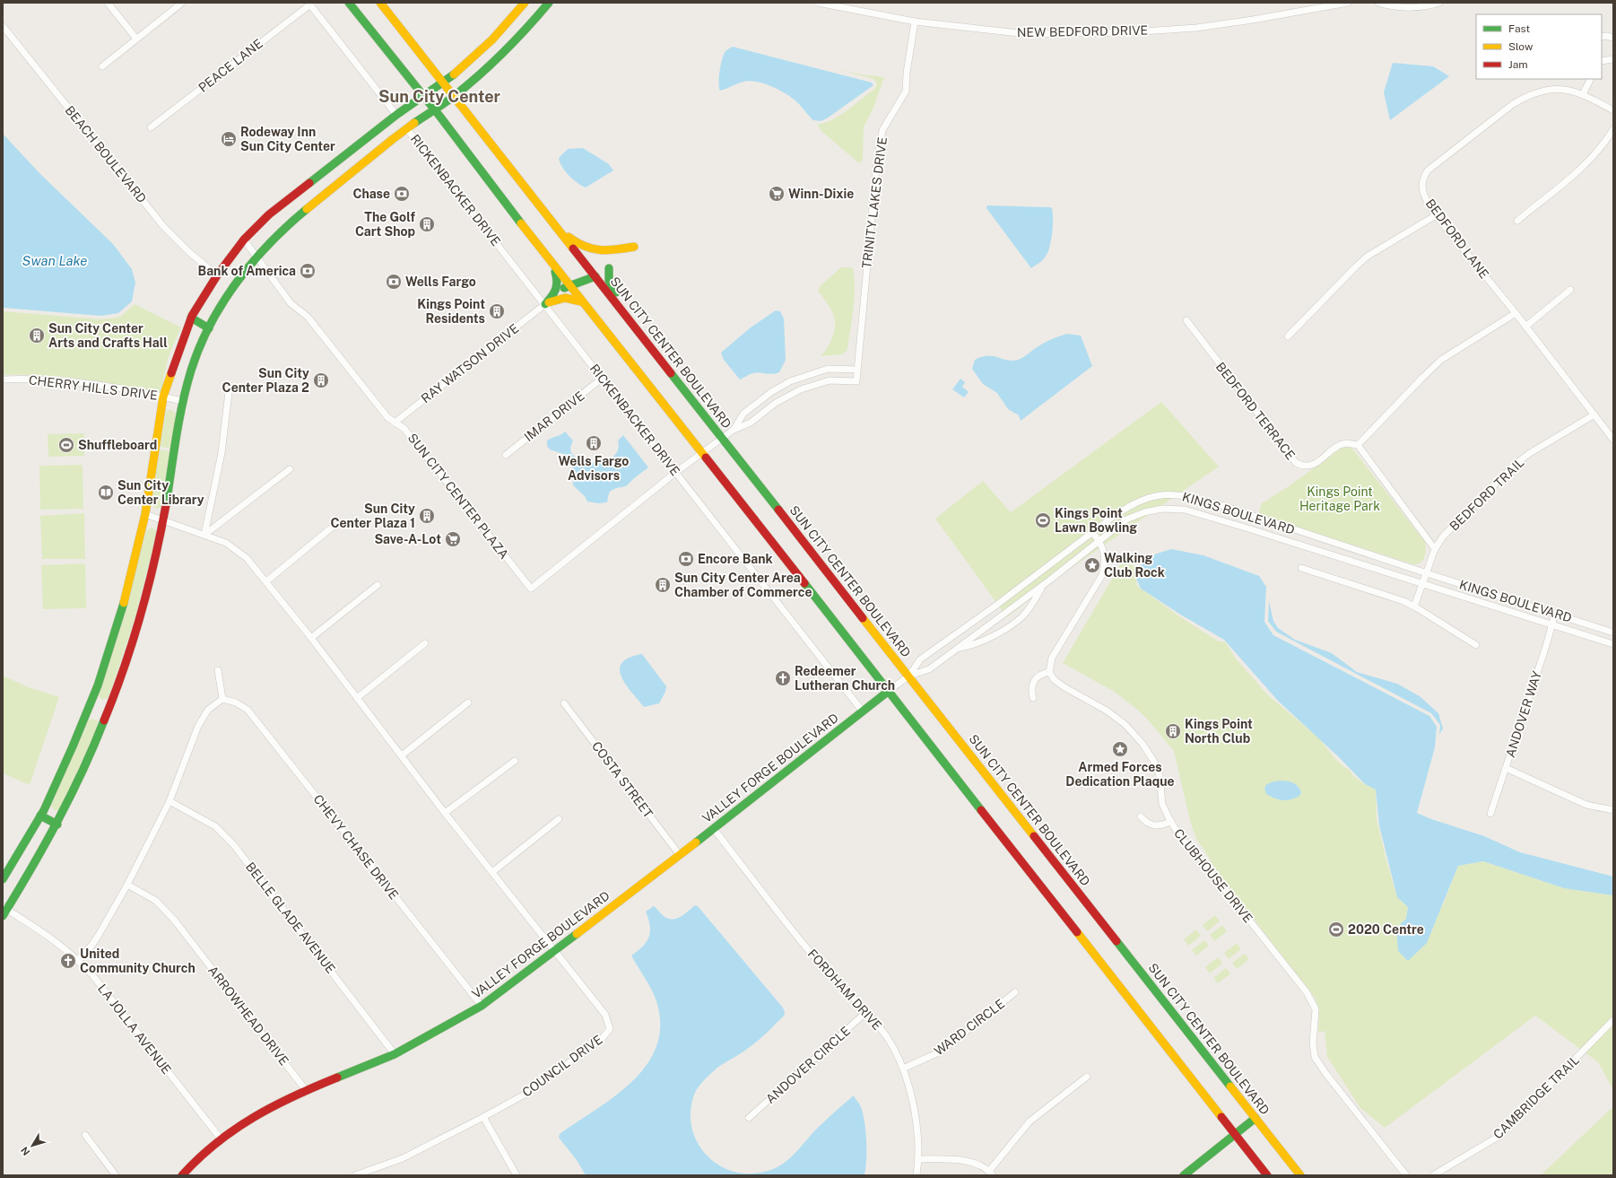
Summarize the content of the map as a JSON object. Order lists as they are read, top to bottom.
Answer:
{
  "streets": {
    "main road": ["SUN CITY CENTER BOULEVARD", "VALLEY FORGE BOULEVARD"],
    "street": [
      "NEW BEDFORD DRIVE",
      "PEACE LANE",
      "BEACH BOULEVARD",
      "RICKENBACKER DRIVE",
      "TRINITY LAKES DRIVE",
      "BEDFORD LANE",
      "RAY WATSON DRIVE",
      "CHERRY HILLS DRIVE",
      "BEDFORD TERRACE",
      "IMAR DRIVE",
      "BEDFORD TRAIL",
      "SUN CITY CENTER PLAZA",
      "KINGS BOULEVARD",
      "ANDOVER WAY",
      "COSTA STREET",
      "CHEVY CHASE DRIVE",
      "CLUBHOUSE DRIVE",
      "BELLE GLADE AVENUE",
      "FORDHAM DRIVE",
      "ARROWHEAD DRIVE",
      "WARD CIRCLE",
      "LA JOLLA AVENUE",
      "ANDOVER CIRCLE",
      "COUNCIL DRIVE",
      "CAMBRIDGE TRAIL"
    ]
  },
  "crossings": [
    ["NEW BEDFORD DRIVE", "TRINITY LAKES DRIVE"],
    ["RICKENBACKER DRIVE", "RAY WATSON DRIVE"],
    ["RICKENBACKER DRIVE", "IMAR DRIVE"],
    ["RICKENBACKER DRIVE", "SUN CITY CENTER PLAZA"],
    ["RICKENBACKER DRIVE", "VALLEY FORGE BOULEVARD"],
    ["TRINITY LAKES DRIVE", "SUN CITY CENTER BOULEVARD"],
    ["TRINITY LAKES DRIVE", "SUN CITY CENTER PLAZA"],
    ["BEDFORD LANE", "BEDFORD TRAIL"],
    ["SUN CITY CENTER BOULEVARD", "KINGS BOULEVARD"],
    ["RAY WATSON DRIVE", "SUN CITY CENTER PLAZA"],
    ["BEDFORD TRAIL", "KINGS BOULEVARD"],
    ["KINGS BOULEVARD", "ANDOVER WAY"],
    ["KINGS BOULEVARD", "VALLEY FORGE BOULEVARD"],
    ["VALLEY FORGE BOULEVARD", "COSTA STREET"],
    ["VALLEY FORGE BOULEVARD", "CHEVY CHASE DRIVE"],
    ["VALLEY FORGE BOULEVARD", "BELLE GLADE AVENUE"],
    ["VALLEY FORGE BOULEVARD", "FORDHAM DRIVE"],
    ["VALLEY FORGE BOULEVARD", "ARROWHEAD DRIVE"],
    ["VALLEY FORGE BOULEVARD", "LA JOLLA AVENUE"],
    ["VALLEY FORGE BOULEVARD", "COUNCIL DRIVE"],
    ["FORDHAM DRIVE", "WARD CIRCLE"],
    ["FORDHAM DRIVE", "ANDOVER CIRCLE"]
  ],
  "districts": ["Sun City Center"],
  "water": ["Swan Lake"],
  "parks": ["Kings Point Heritage Park"],
  "places": {
    "hotel": ["Rodeway Inn Sun City Center"],
    "bank": [
      "Chase",
      "Bank of America",
      "Wells Fargo",
      "Encore Bank"
    ],
    "supermarket": ["Winn-Dixie", "Save-A-Lot"],
    "building": [
      "The Golf Cart Shop",
      "Kings Point Residents",
      "Sun City Center Arts and Crafts Hall",
      "Sun City Center Plaza 2",
      "Wells Fargo Advisors",
      "Sun City Center Plaza 1",
      "Sun City Center Area Chamber of Commerce",
      "Kings Point North Club"
    ],
    "sports": ["Shuffleboard", "Kings Point Lawn Bowling", "2020 Centre"],
    "library": ["Sun City Center Library"],
    "place": ["Walking Club Rock", "Armed Forces Dedication Plaque"],
    "church": ["Redeemer Lutheran Church", "United Community Church"]
  },
  "legend": ["Fast", "Slow", "Jam"],
  "north": "bottom left"
}
